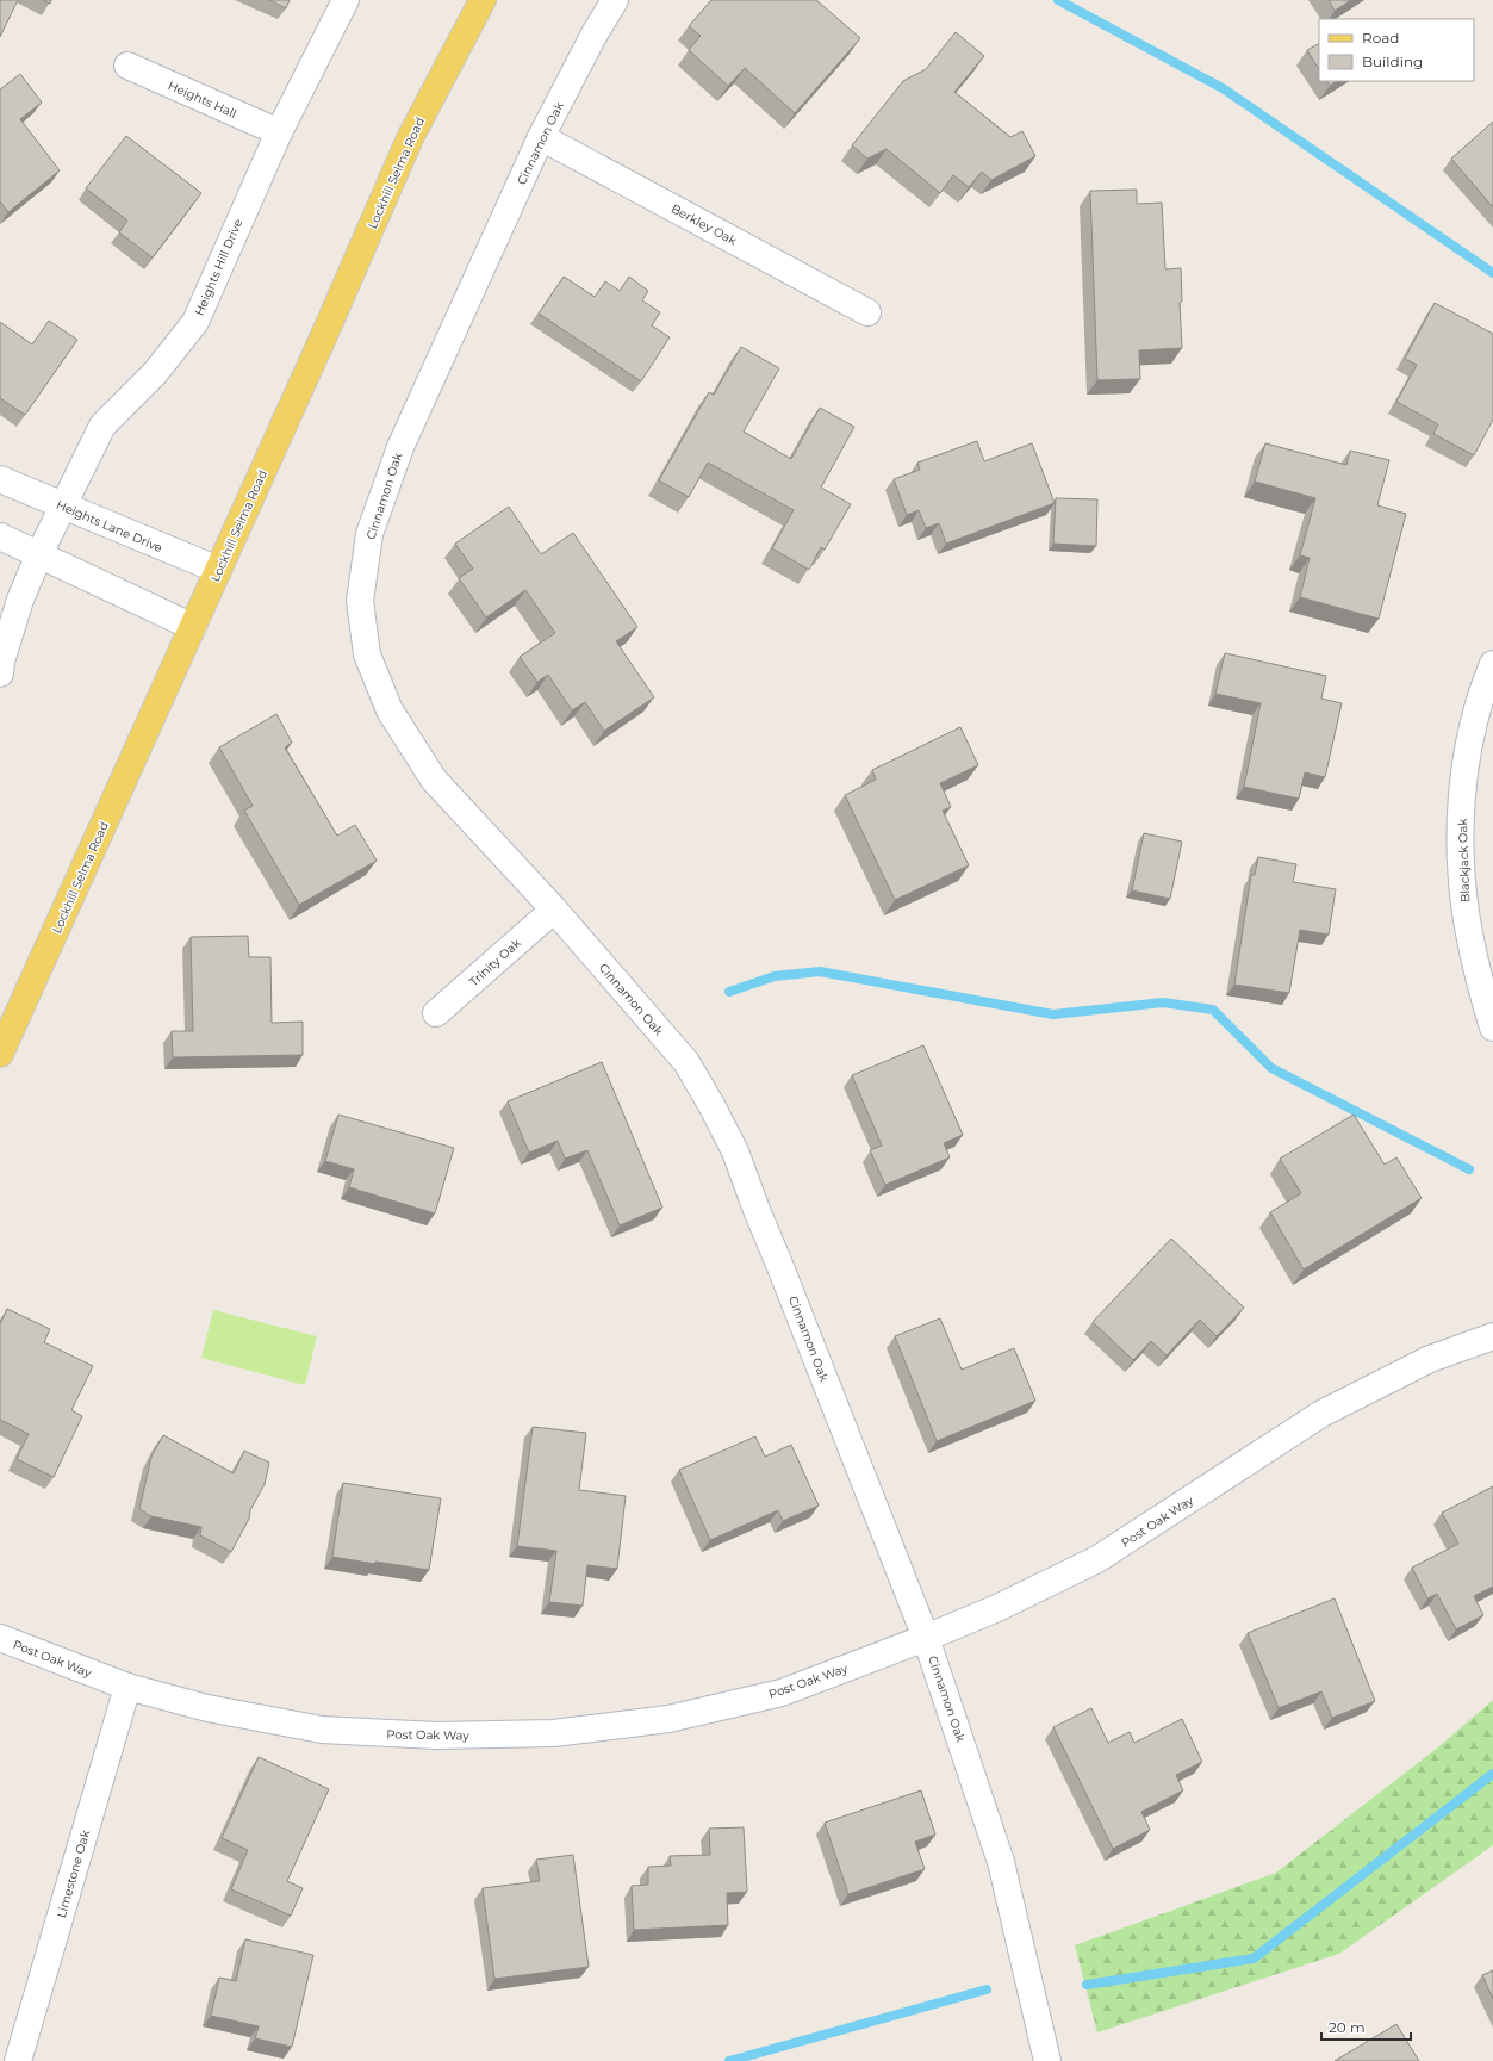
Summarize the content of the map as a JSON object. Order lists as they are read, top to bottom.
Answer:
{
  "streets": {
    "main road": ["Lockhill Selma Road"],
    "street": [
      "Heights Hall",
      "Cinnamon Oak",
      "Berkley Oak",
      "Heights Hill Drive",
      "Heights Lane Drive",
      "Blackjack Oak",
      "Trinity Oak",
      "Post Oak Way",
      "Limestone Oak"
    ]
  },
  "crossings": [
    ["Heights Hall", "Heights Hill Drive"],
    ["Cinnamon Oak", "Berkley Oak"],
    ["Cinnamon Oak", "Trinity Oak"],
    ["Cinnamon Oak", "Post Oak Way"],
    ["Lockhill Selma Road", "Heights Lane Drive"],
    ["Heights Hill Drive", "Heights Lane Drive"],
    ["Post Oak Way", "Limestone Oak"]
  ],
  "legend": ["Road", "Building"],
  "scale_bar": "20 m"
}
